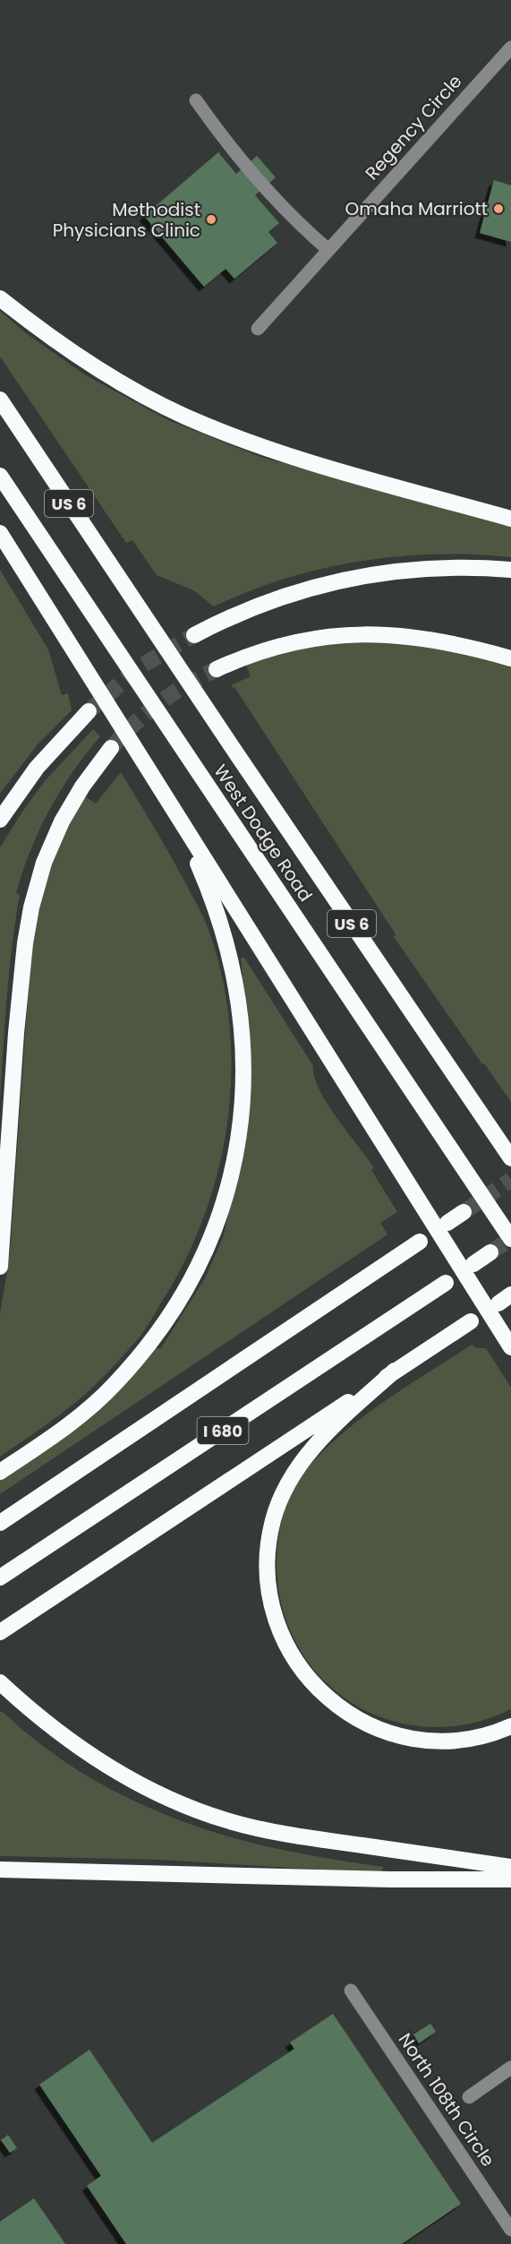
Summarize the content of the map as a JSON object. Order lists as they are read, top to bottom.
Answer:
{
  "streets": {
    "highway": ["US 6", "West Dodge Road", "I 680"],
    "street": ["Regency Circle", "North 108th Circle"]
  },
  "places": ["Omaha Marriott", "Methodist Physicians Clinic"]
}
